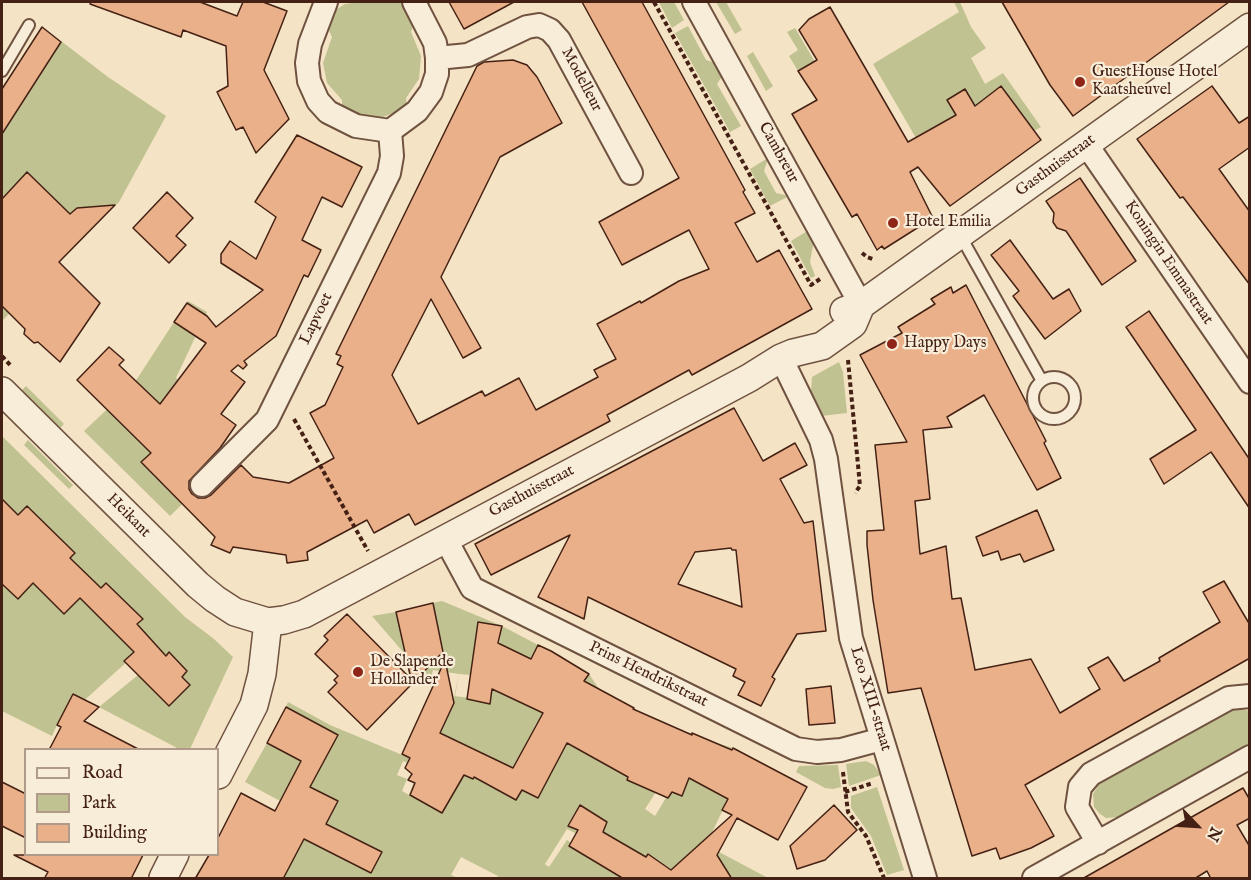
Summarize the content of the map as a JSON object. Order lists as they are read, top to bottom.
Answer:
{
  "streets": {
    "street": [
      "Modelleur",
      "Cambreur",
      "Gasthuisstraat",
      "Koningin Emmastraat",
      "Lapvoet",
      "Heikant",
      "Prins Hendrikstraat",
      "Leo XIII-straat"
    ]
  },
  "crossings": [
    ["Cambreur", "Gasthuisstraat"],
    ["Gasthuisstraat", "Koningin Emmastraat"],
    ["Gasthuisstraat", "Heikant"],
    ["Gasthuisstraat", "Prins Hendrikstraat"],
    ["Gasthuisstraat", "Leo XIII-straat"],
    ["Prins Hendrikstraat", "Leo XIII-straat"]
  ],
  "places": [
    "GuestHouse Hotel Kaatsheuvel",
    "Hotel Emilia",
    "Happy Days",
    "De Slapende Hollander"
  ],
  "legend": ["Road", "Park", "Building"],
  "north": "bottom right"
}
